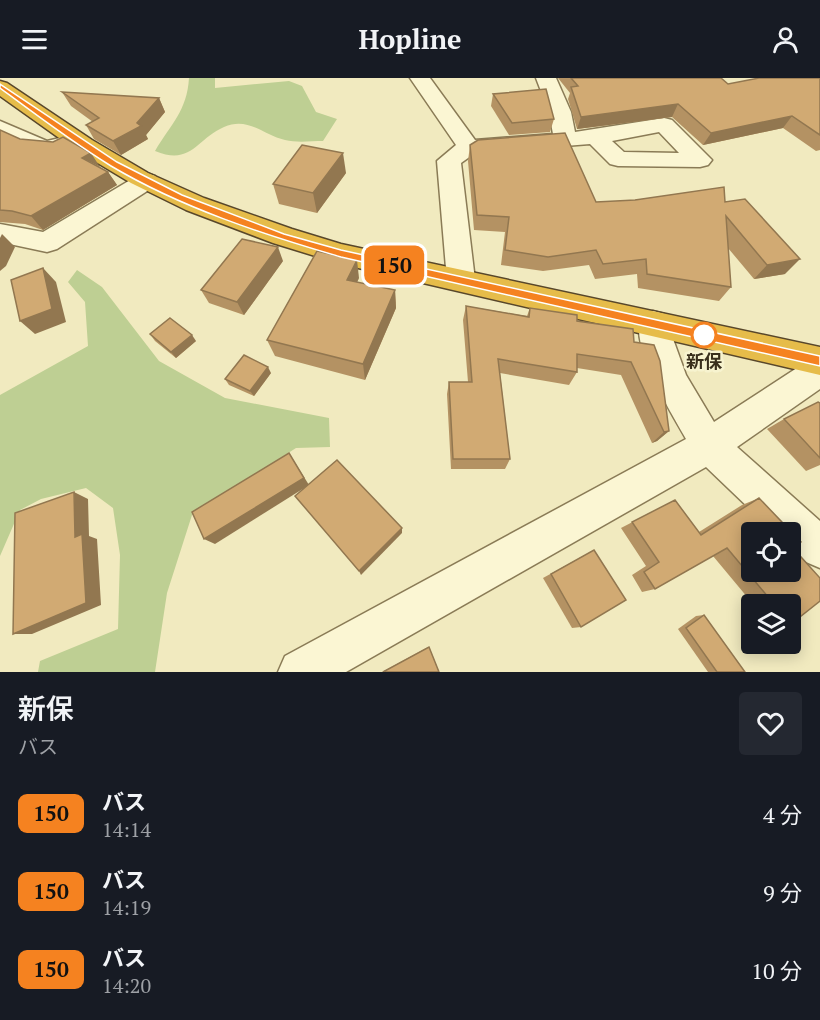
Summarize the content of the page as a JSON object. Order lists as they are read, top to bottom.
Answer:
{
  "places": ["新保"],
  "lines": ["bus line 150"],
  "page": {
    "header": "Hopline",
    "on_map": "150",
    "heading": ["新保", "バス"],
    "list": [
      {
        "mark": "150",
        "name": "バス",
        "note": "14:14",
        "value": "4 分"
      },
      {
        "mark": "150",
        "name": "バス",
        "note": "14:19",
        "value": "9 分"
      },
      {
        "mark": "150",
        "name": "バス",
        "note": "14:20",
        "value": "10 分"
      }
    ]
  }
}
